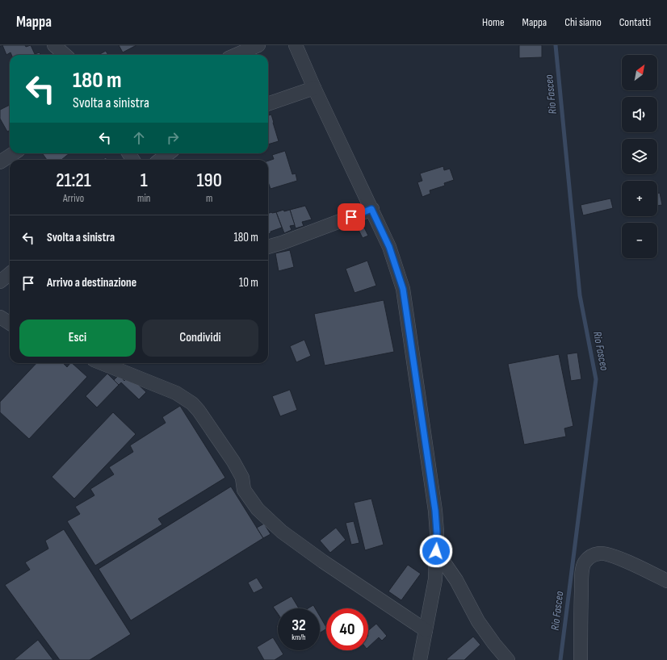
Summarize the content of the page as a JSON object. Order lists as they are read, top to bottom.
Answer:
{
  "water": ["Rio Fasceo"],
  "north": "top right",
  "page": {
    "header": "Mappa",
    "nav": [
      "Home",
      "Mappa",
      "Chi siamo",
      "Contatti"
    ],
    "map_buttons": ["+", "−"],
    "turn": ["180 m", "Svolta a sinistra"],
    "eta": [
      "21:21",
      "Arrivo",
      "1",
      "min",
      "190",
      "m"
    ],
    "list": [
      {
        "name": "Svolta a sinistra",
        "value": "180 m"
      },
      {
        "name": "Arrivo a destinazione",
        "value": "10 m"
      }
    ],
    "buttons": ["Esci", "Condividi"],
    "speed": "32 km/h",
    "limit": "40"
  }
}
